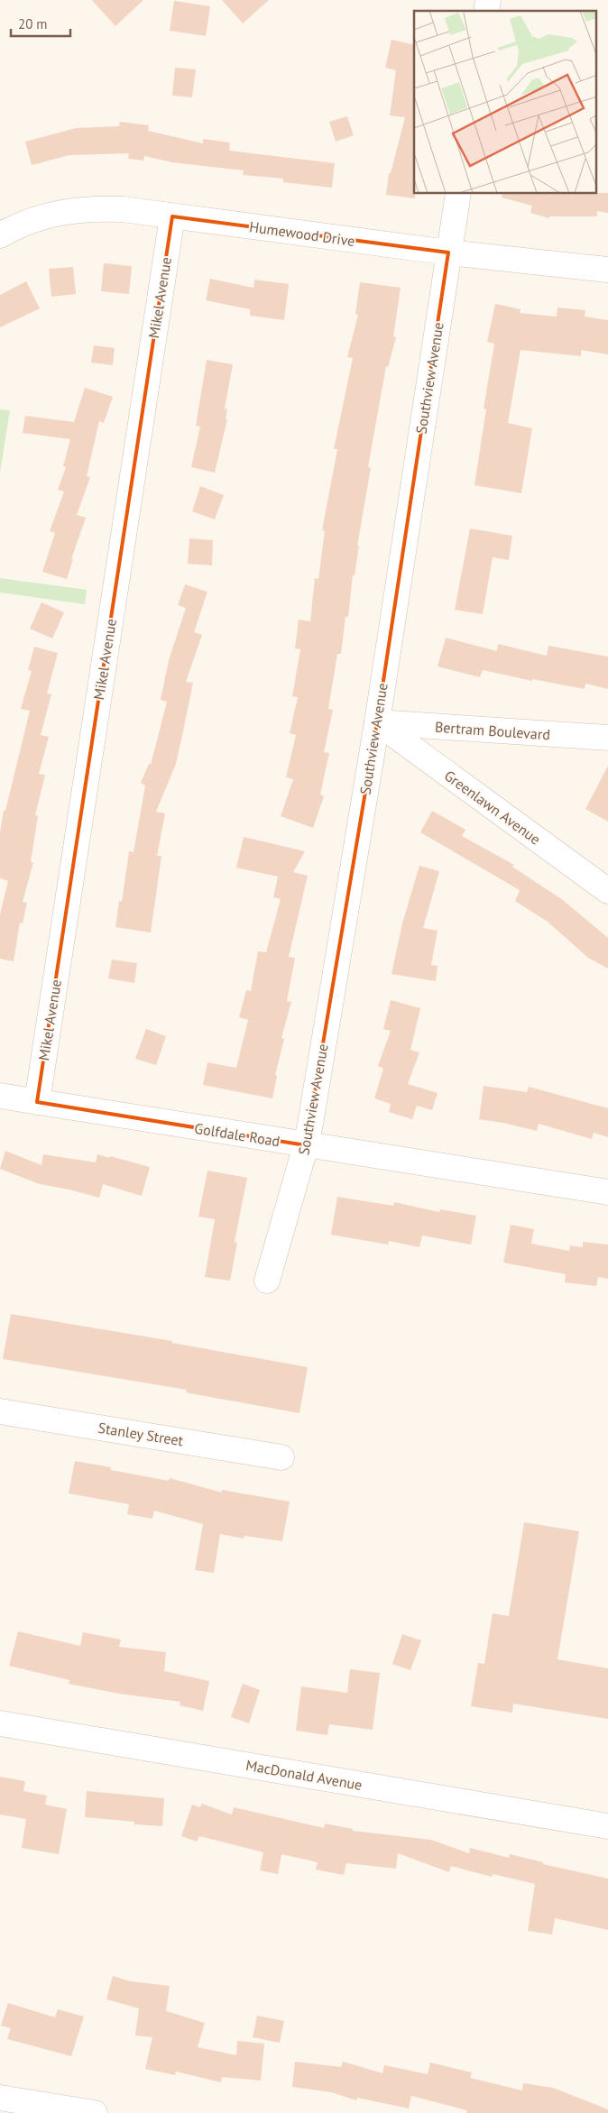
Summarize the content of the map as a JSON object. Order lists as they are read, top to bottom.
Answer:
{
  "streets": {
    "street": [
      "Humewood Drive",
      "Mikel Avenue",
      "Southview Avenue",
      "Bertram Boulevard",
      "Greenlawn Avenue",
      "Golfdale Road",
      "Stanley Street",
      "MacDonald Avenue"
    ]
  },
  "crossings": [
    ["Humewood Drive", "Mikel Avenue"],
    ["Humewood Drive", "Southview Avenue"],
    ["Mikel Avenue", "Golfdale Road"],
    ["Southview Avenue", "Bertram Boulevard"],
    ["Southview Avenue", "Greenlawn Avenue"],
    ["Southview Avenue", "Golfdale Road"],
    ["Bertram Boulevard", "Greenlawn Avenue"]
  ],
  "scale_bar": "20 m"
}
